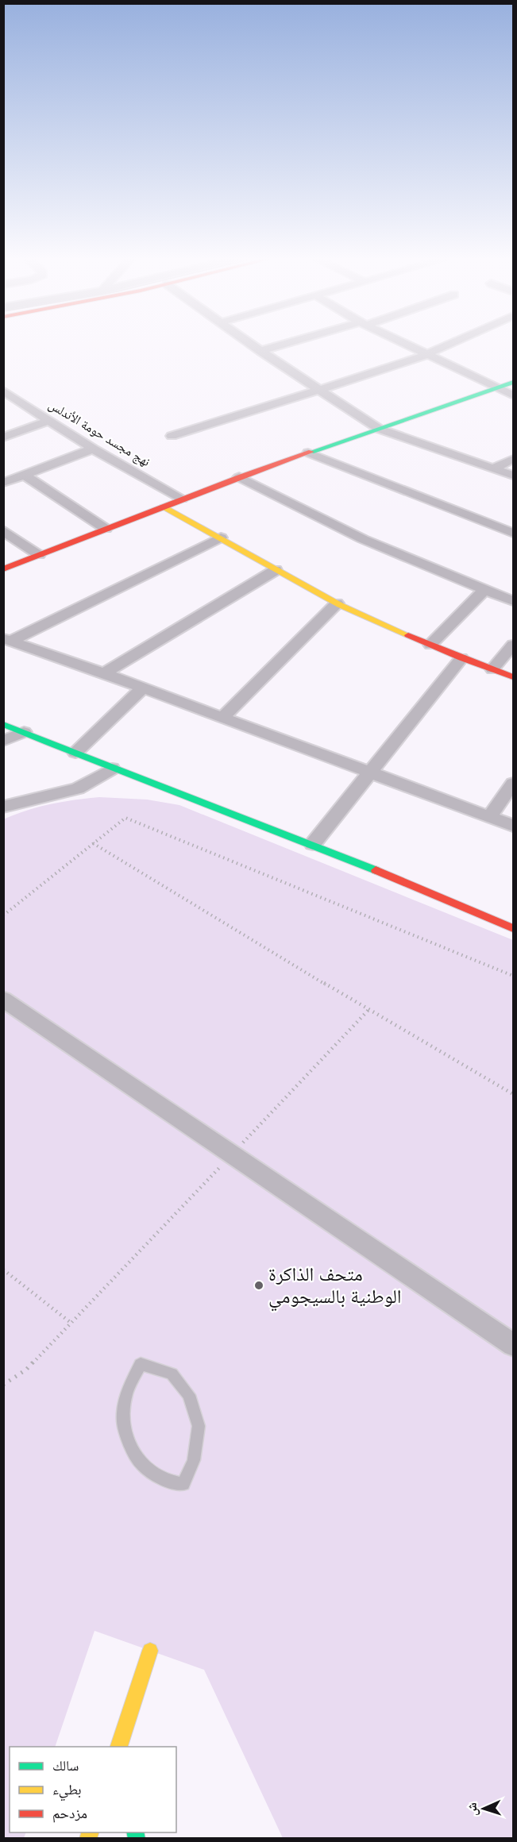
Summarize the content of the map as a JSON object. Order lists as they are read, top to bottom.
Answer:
{
  "streets": {
    "street": ["نهج مجسد حومة الأندلس"]
  },
  "places": ["متحف الذاكرة الوطنية بالسيجومي"],
  "legend": ["سالك", "بطيء", "مزدحم"],
  "north": "left"
}
